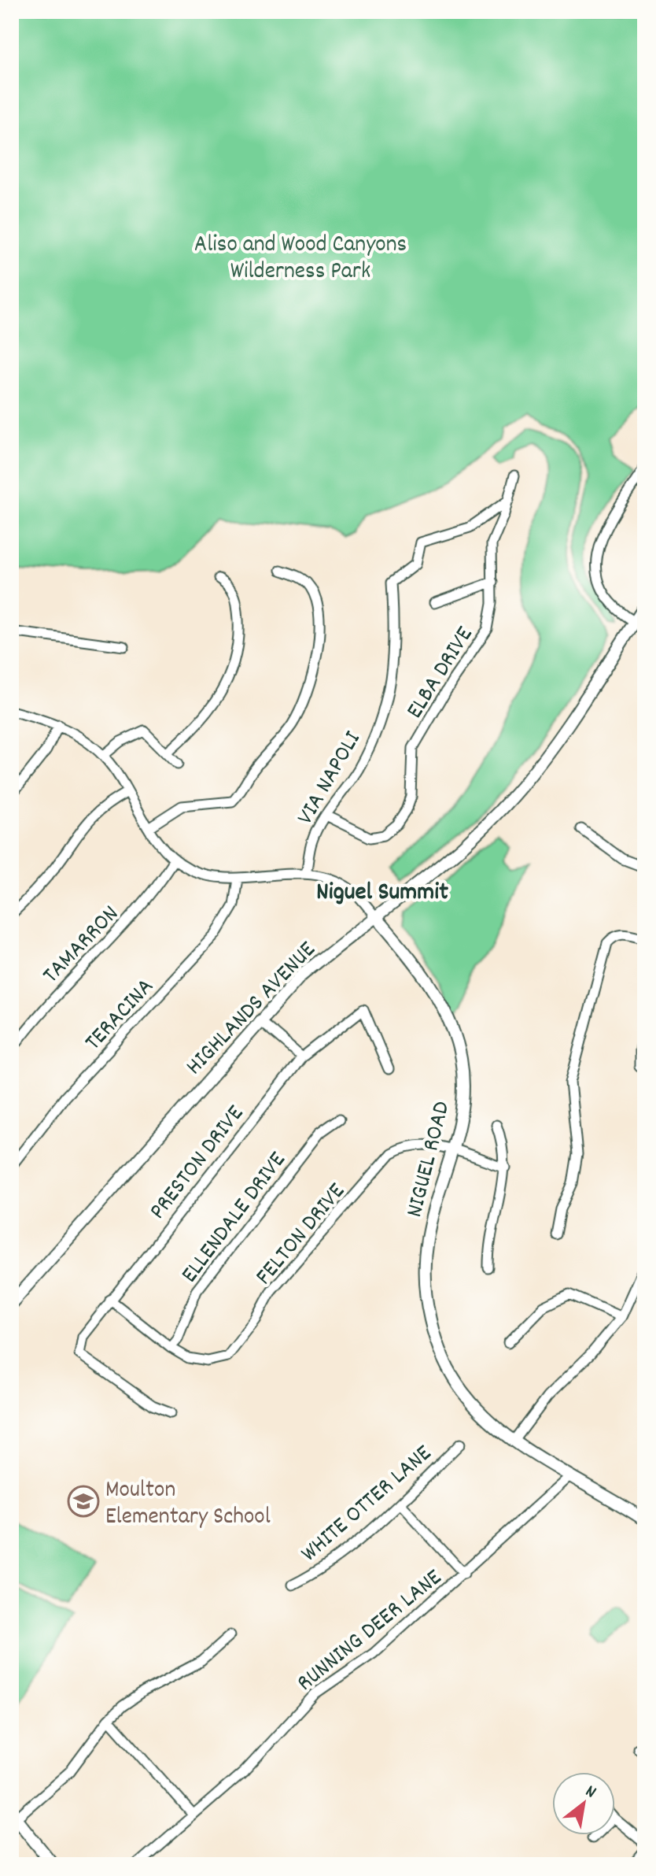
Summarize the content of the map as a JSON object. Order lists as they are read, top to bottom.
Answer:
{
  "streets": {
    "main road": ["HIGHLANDS AVENUE", "NIGUEL ROAD"],
    "street": [
      "ELBA DRIVE",
      "VIA NAPOLI",
      "TAMARRON",
      "TERACINA",
      "PRESTON DRIVE",
      "ELLENDALE DRIVE",
      "FELTON DRIVE",
      "WHITE OTTER LANE",
      "RUNNING DEER LANE"
    ]
  },
  "crossings": [
    ["ELBA DRIVE", "VIA NAPOLI"],
    ["VIA NAPOLI", "NIGUEL ROAD"],
    ["TAMARRON", "NIGUEL ROAD"],
    ["HIGHLANDS AVENUE", "NIGUEL ROAD"],
    ["TERACINA", "NIGUEL ROAD"],
    ["NIGUEL ROAD", "FELTON DRIVE"],
    ["NIGUEL ROAD", "RUNNING DEER LANE"],
    ["PRESTON DRIVE", "FELTON DRIVE"],
    ["ELLENDALE DRIVE", "FELTON DRIVE"]
  ],
  "districts": ["Niguel Summit"],
  "parks": ["Aliso and Wood Canyons Wilderness Park"],
  "places": {
    "school or university": ["Moulton Elementary School"]
  },
  "north": "top right"
}
